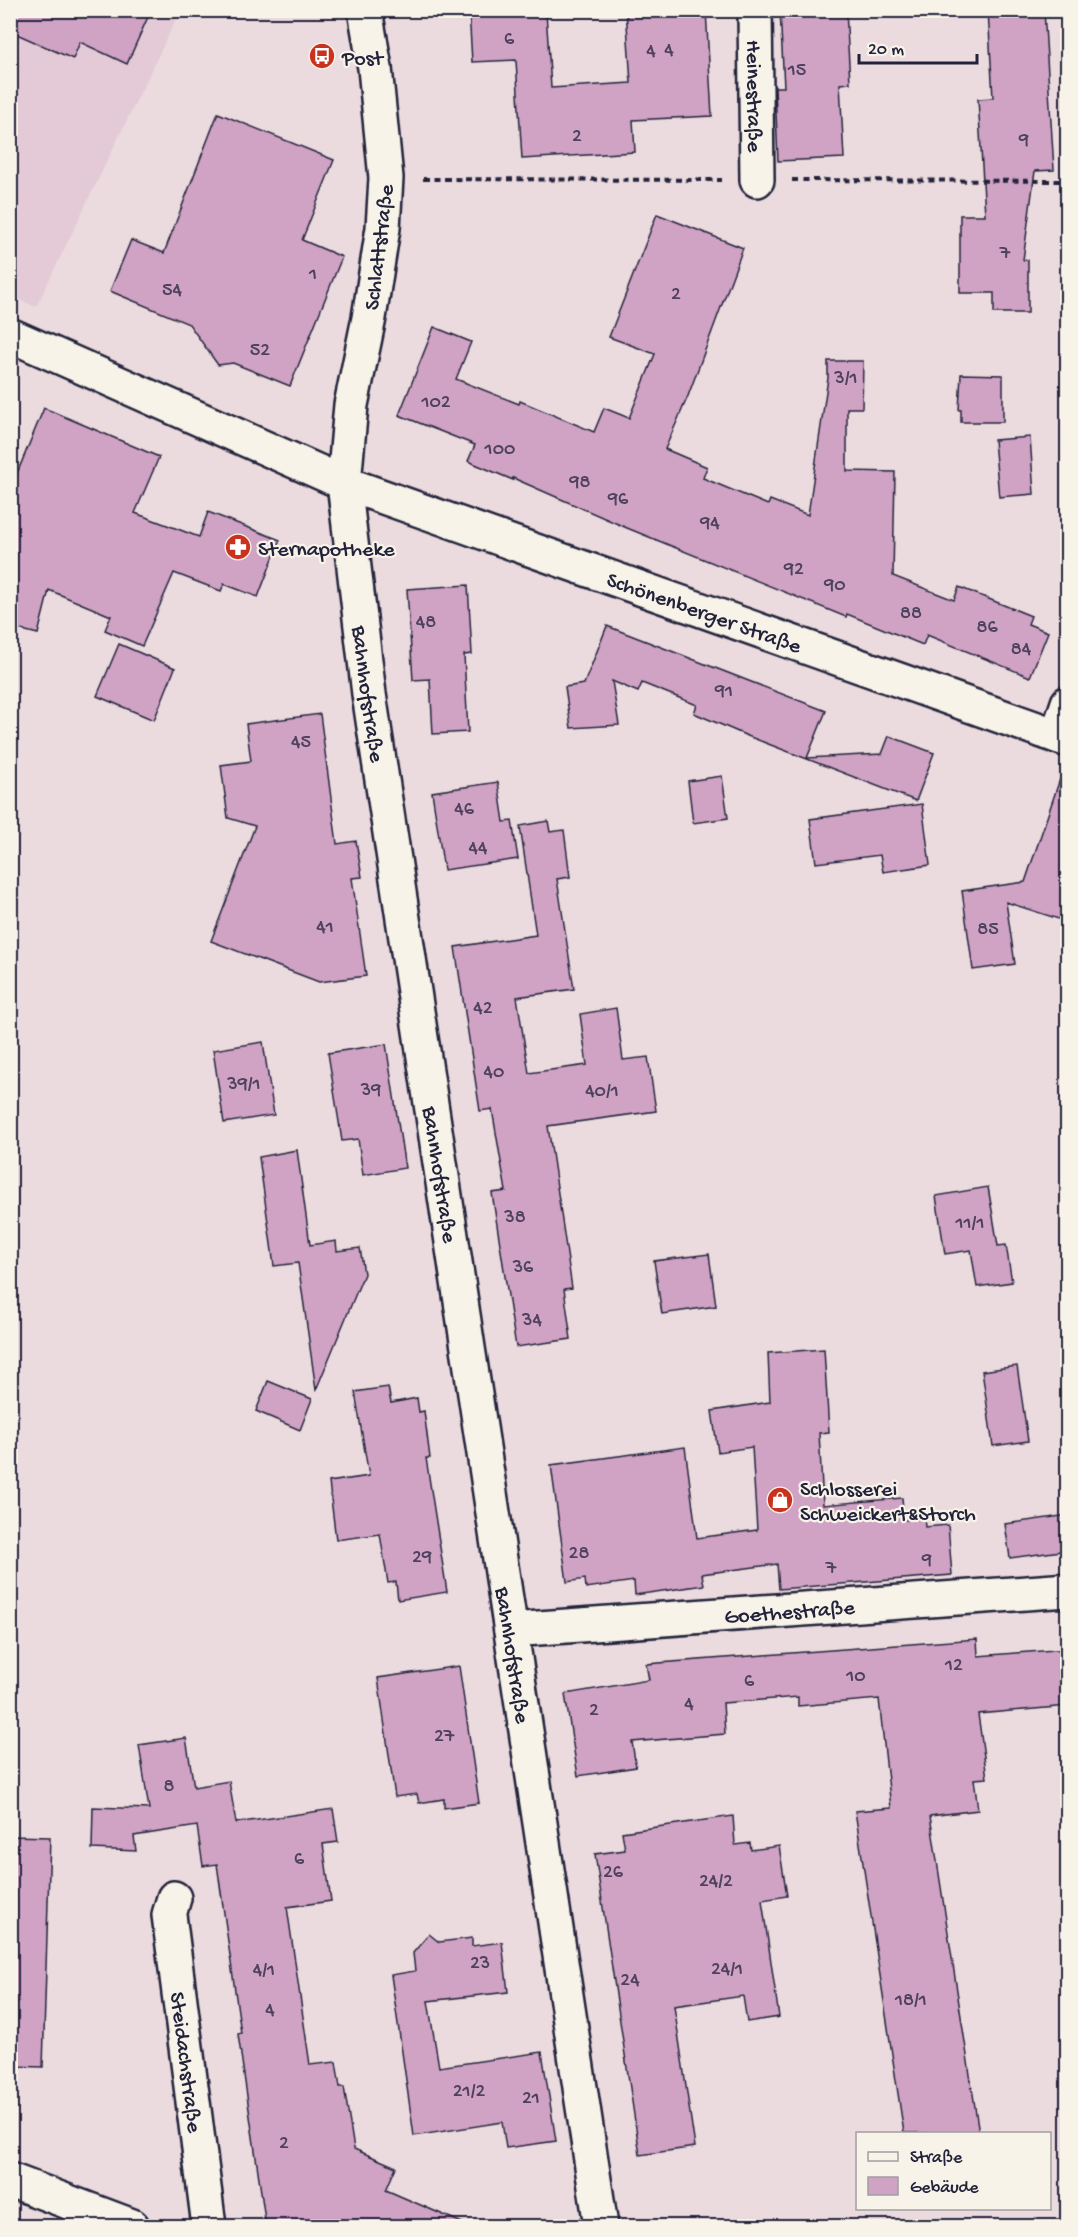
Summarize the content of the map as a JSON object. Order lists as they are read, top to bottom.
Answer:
{
  "streets": {
    "street": [
      "Heinestraße",
      "Schlattstraße",
      "Schönenberger Straße",
      "Bahnhofstraße",
      "Goethestraße",
      "Steidachstraße"
    ]
  },
  "crossings": [
    ["Schlattstraße", "Schönenberger Straße"],
    ["Schlattstraße", "Bahnhofstraße"],
    ["Schönenberger Straße", "Bahnhofstraße"],
    ["Bahnhofstraße", "Goethestraße"]
  ],
  "places": {
    "bus stop": ["Post"],
    "pharmacy": ["Sternapotheke"],
    "shop": ["Schlosserei Schweickert&Storch"]
  },
  "house_numbers": [
    "6",
    "4",
    "4",
    "15",
    "2",
    "9",
    "7",
    "1",
    "54",
    "2",
    "52",
    "3/1",
    "102",
    "100",
    "98",
    "96",
    "94",
    "92",
    "90",
    "88",
    "48",
    "86",
    "84",
    "91",
    "45",
    "46",
    "44",
    "41",
    "85",
    "42",
    "40",
    "39/1",
    "39",
    "40/1",
    "38",
    "11/1",
    "36",
    "34",
    "28",
    "29",
    "9",
    "7",
    "12",
    "10",
    "6",
    "4",
    "2",
    "27",
    "8",
    "6",
    "26",
    "24/2",
    "23",
    "24/1",
    "4/1",
    "24",
    "18/1",
    "4",
    "21/2",
    "21",
    "2"
  ],
  "legend": ["Straße", "Gebäude"],
  "scale_bar": "20 m"
}
